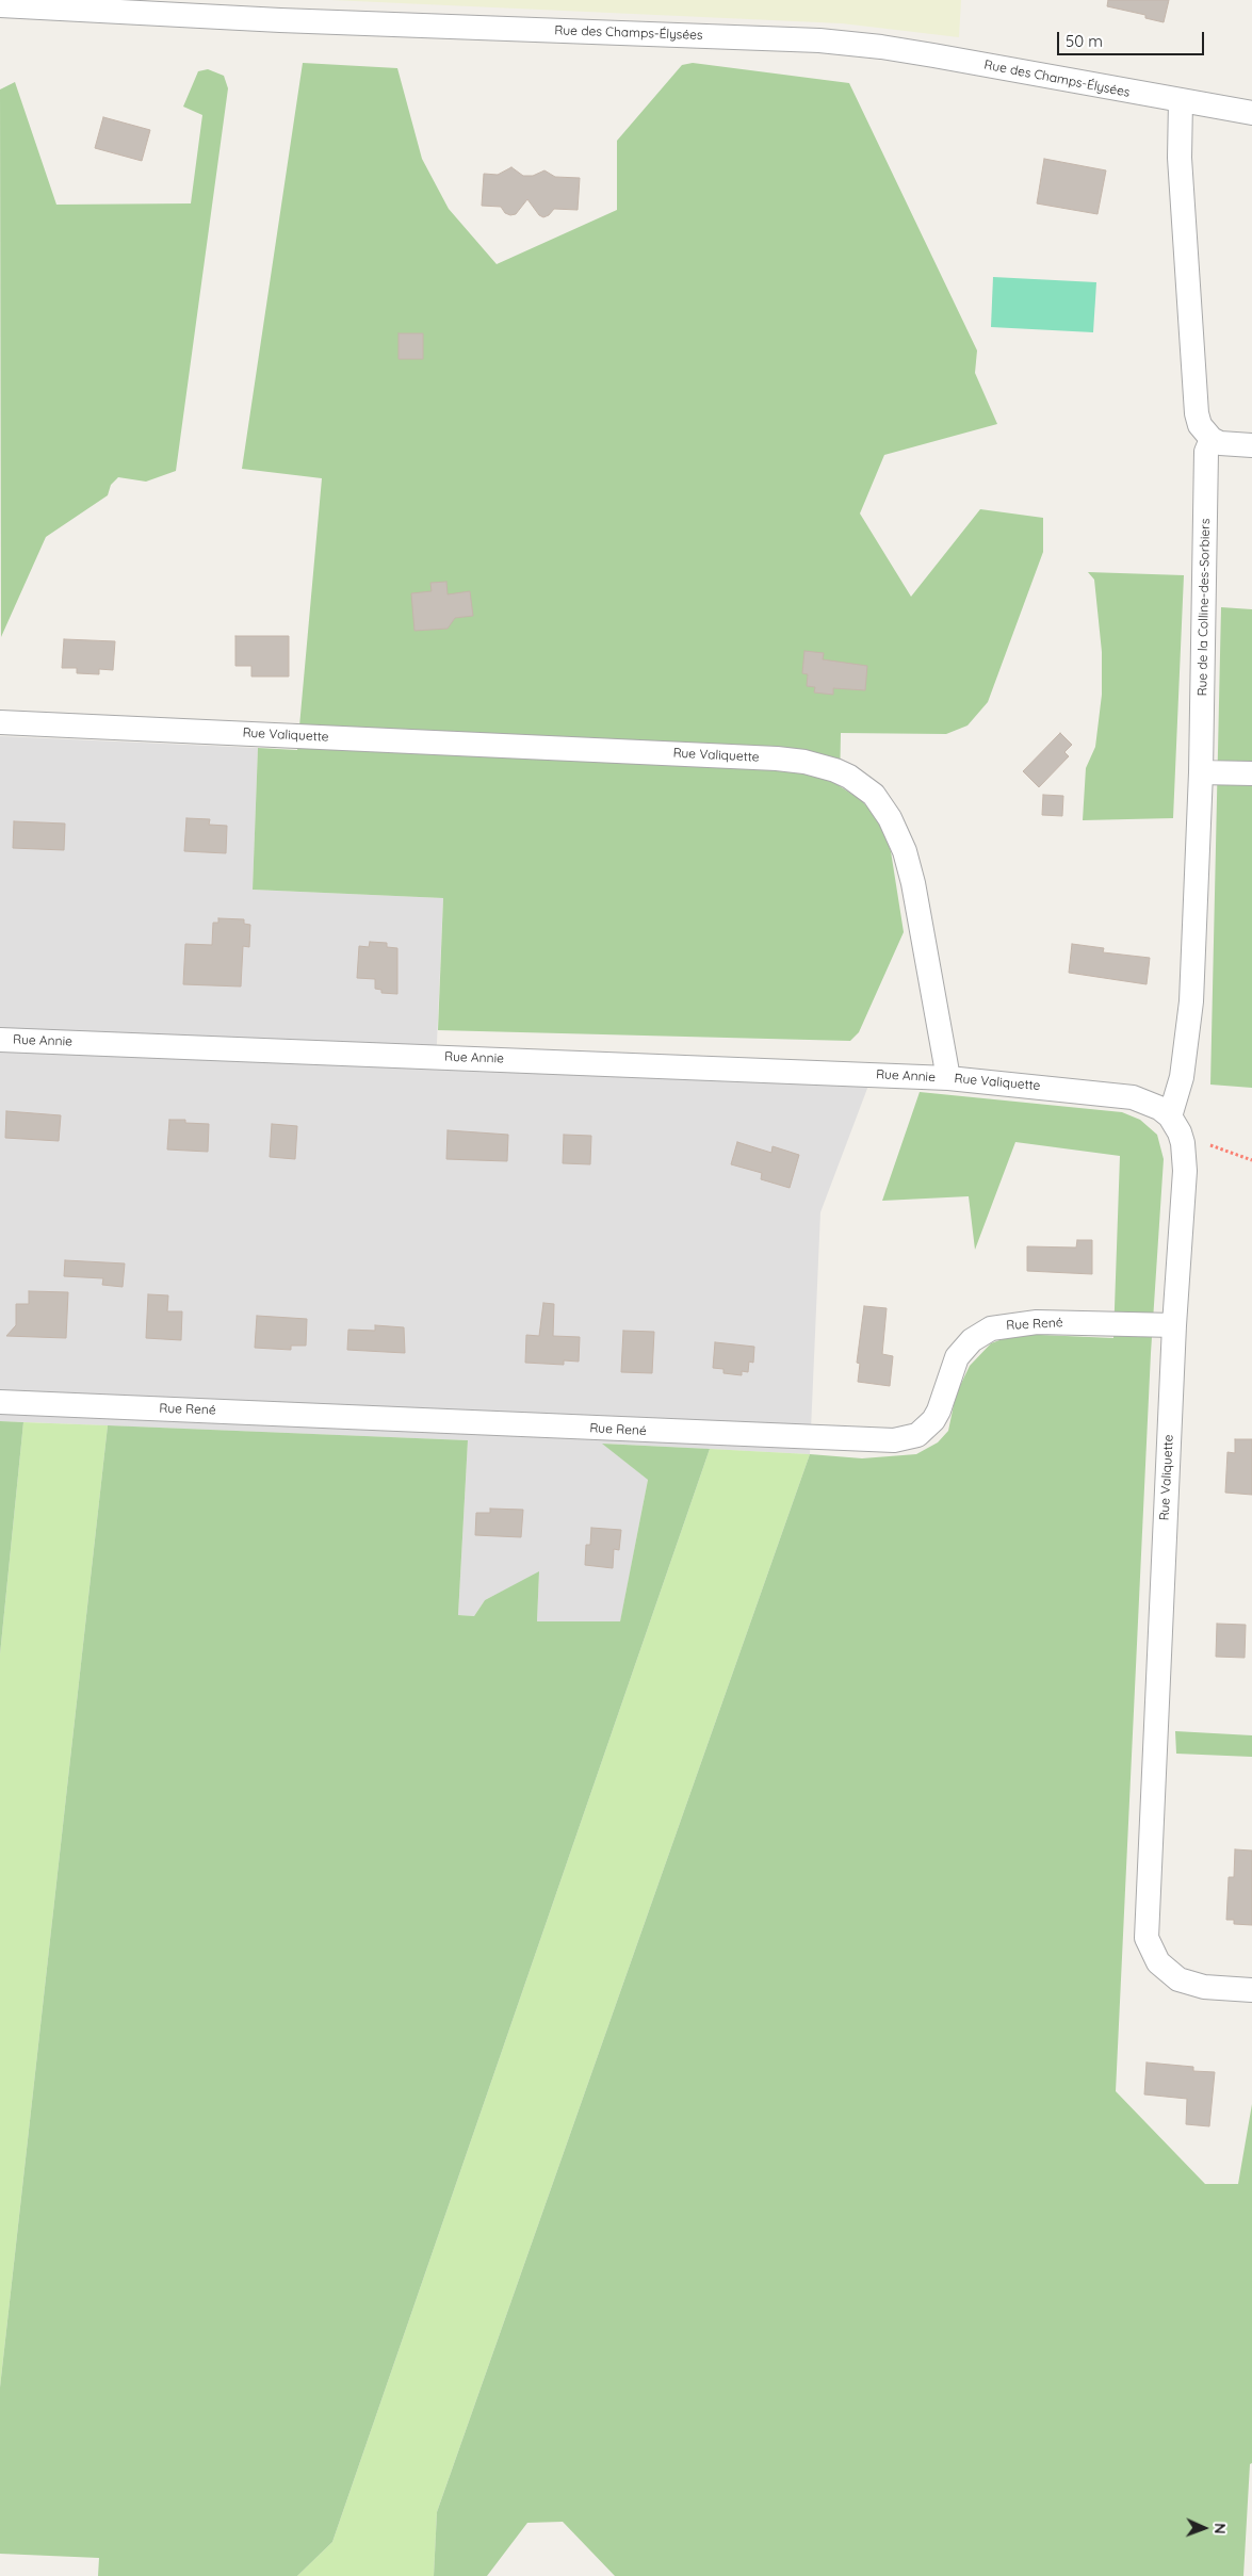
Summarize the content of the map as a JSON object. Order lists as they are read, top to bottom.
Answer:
{
  "streets": {
    "street": [
      "Rue des Champs-Élysées",
      "Rue de la Colline-des-Sorbiers",
      "Rue Valiquette",
      "Rue Annie",
      "Rue René"
    ]
  },
  "crossings": [
    ["Rue de la Colline-des-Sorbiers", "Rue Valiquette"],
    ["Rue Valiquette", "Rue Annie"],
    ["Rue Valiquette", "Rue René"]
  ],
  "scale_bar": "50 m",
  "north": "right"
}
